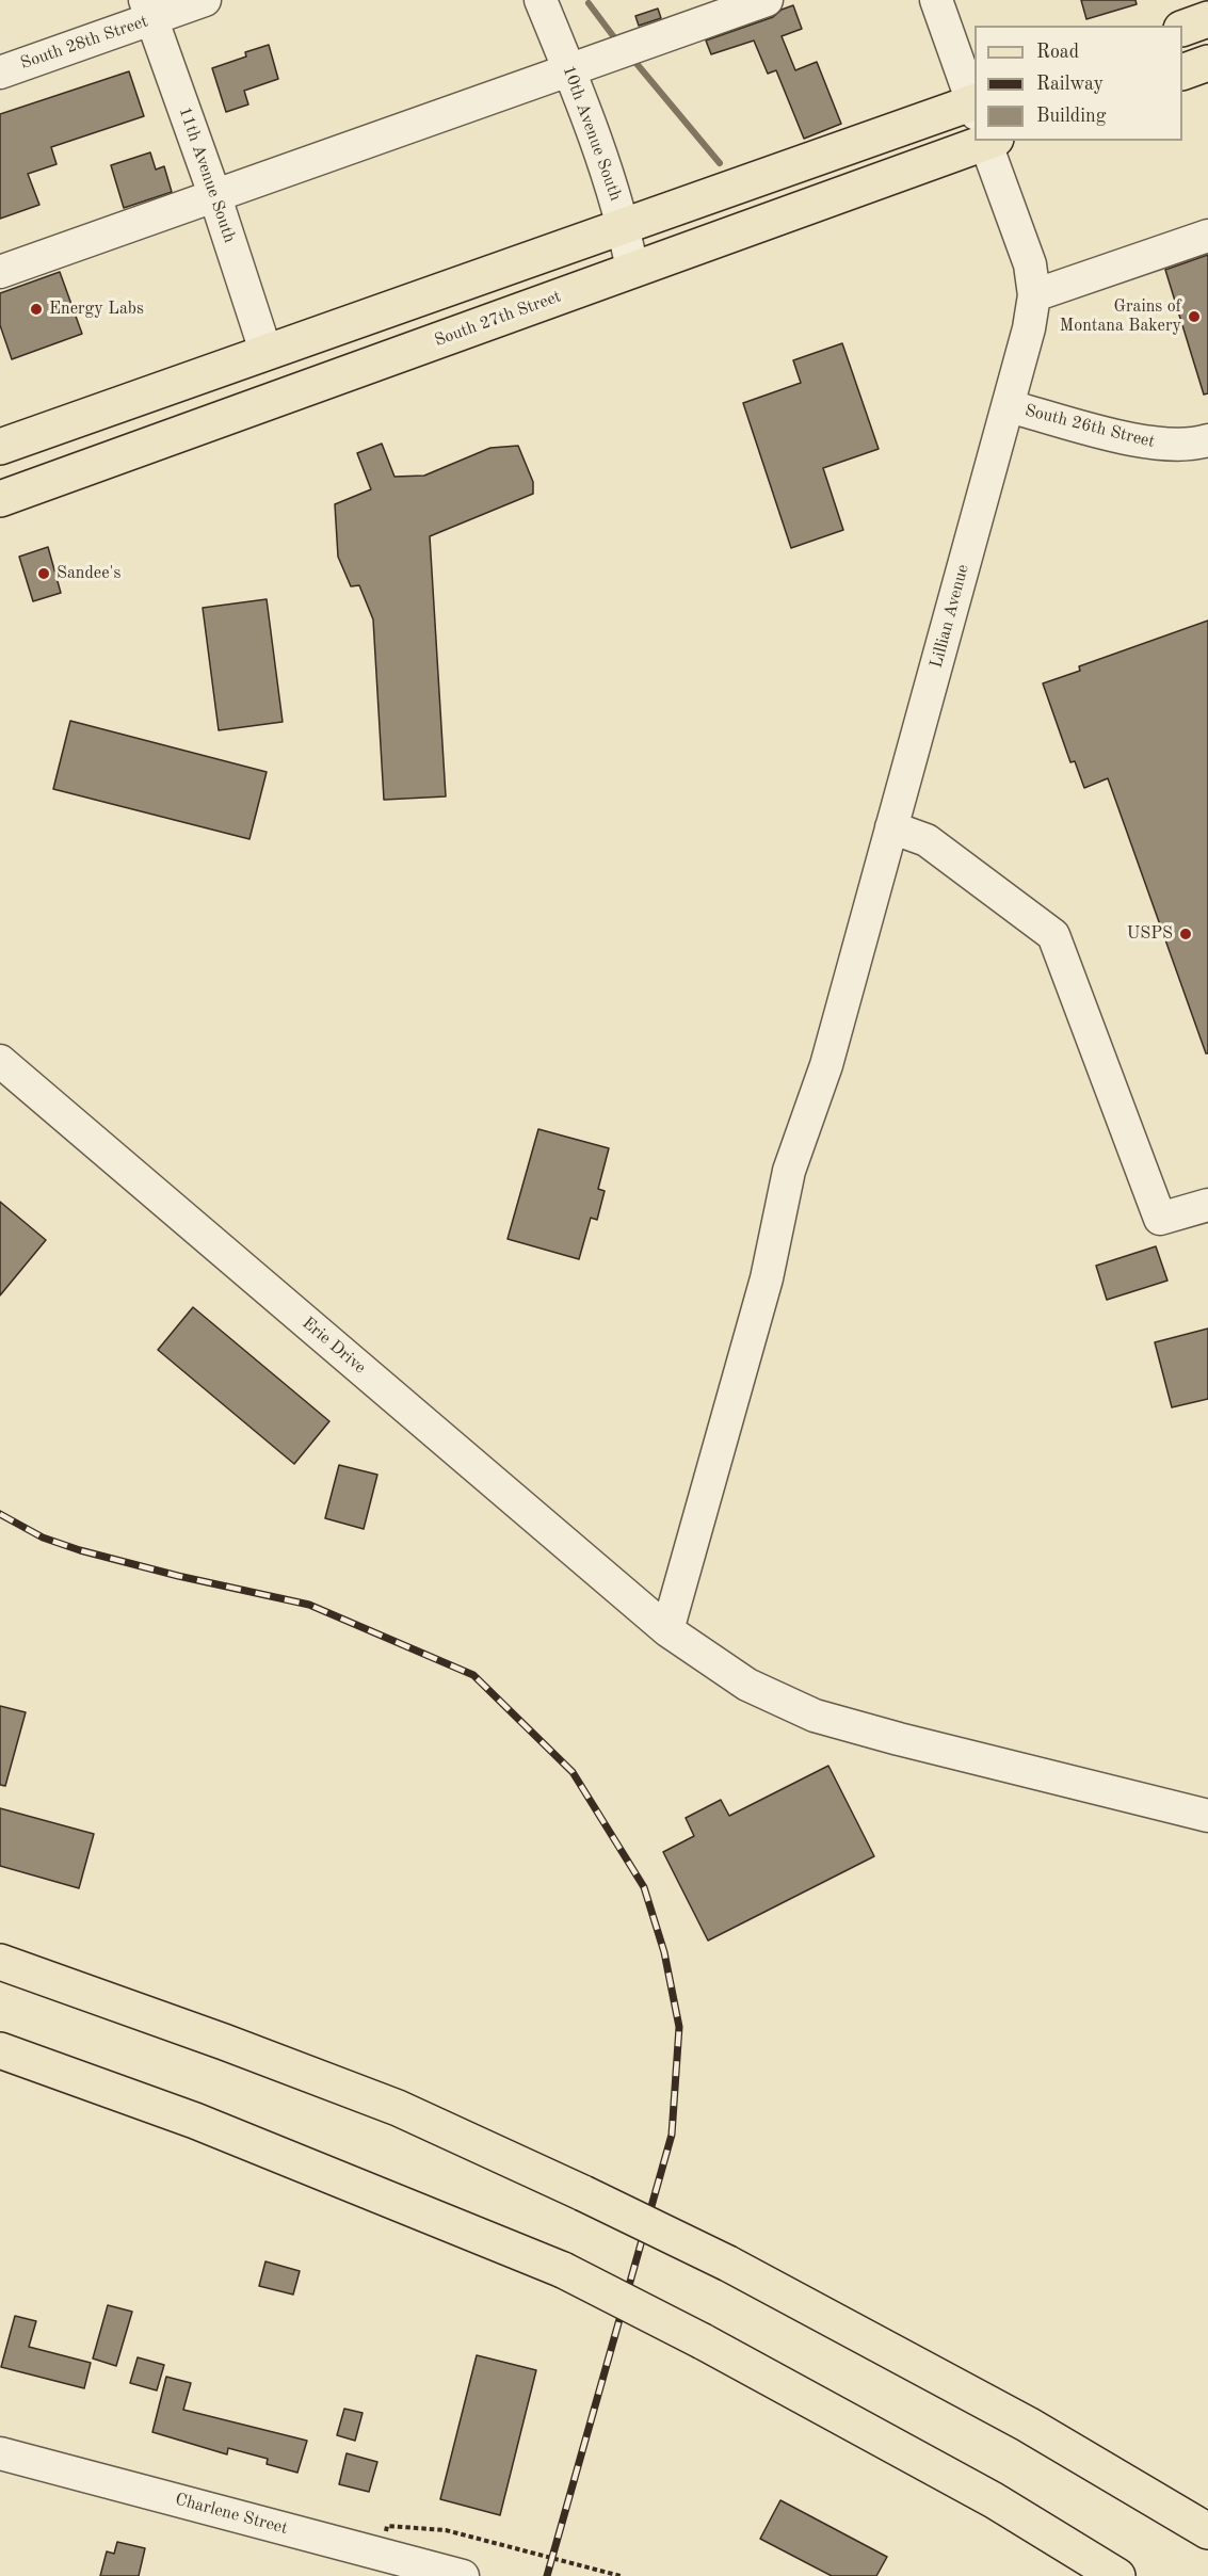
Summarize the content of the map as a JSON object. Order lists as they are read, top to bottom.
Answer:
{
  "streets": {
    "main road": ["South 27th Street"],
    "street": [
      "South 28th Street",
      "10th Avenue South",
      "11th Avenue South",
      "South 26th Street",
      "Lillian Avenue",
      "Erie Drive",
      "Charlene Street"
    ]
  },
  "crossings": [
    ["South 28th Street", "11th Avenue South"],
    ["10th Avenue South", "South 27th Street"],
    ["South 26th Street", "Lillian Avenue"],
    ["Lillian Avenue", "Erie Drive"]
  ],
  "places": [
    "Energy Labs",
    "Grains of Montana Bakery",
    "Sandee's",
    "USPS"
  ],
  "legend": ["Road", "Railway", "Building"]
}
